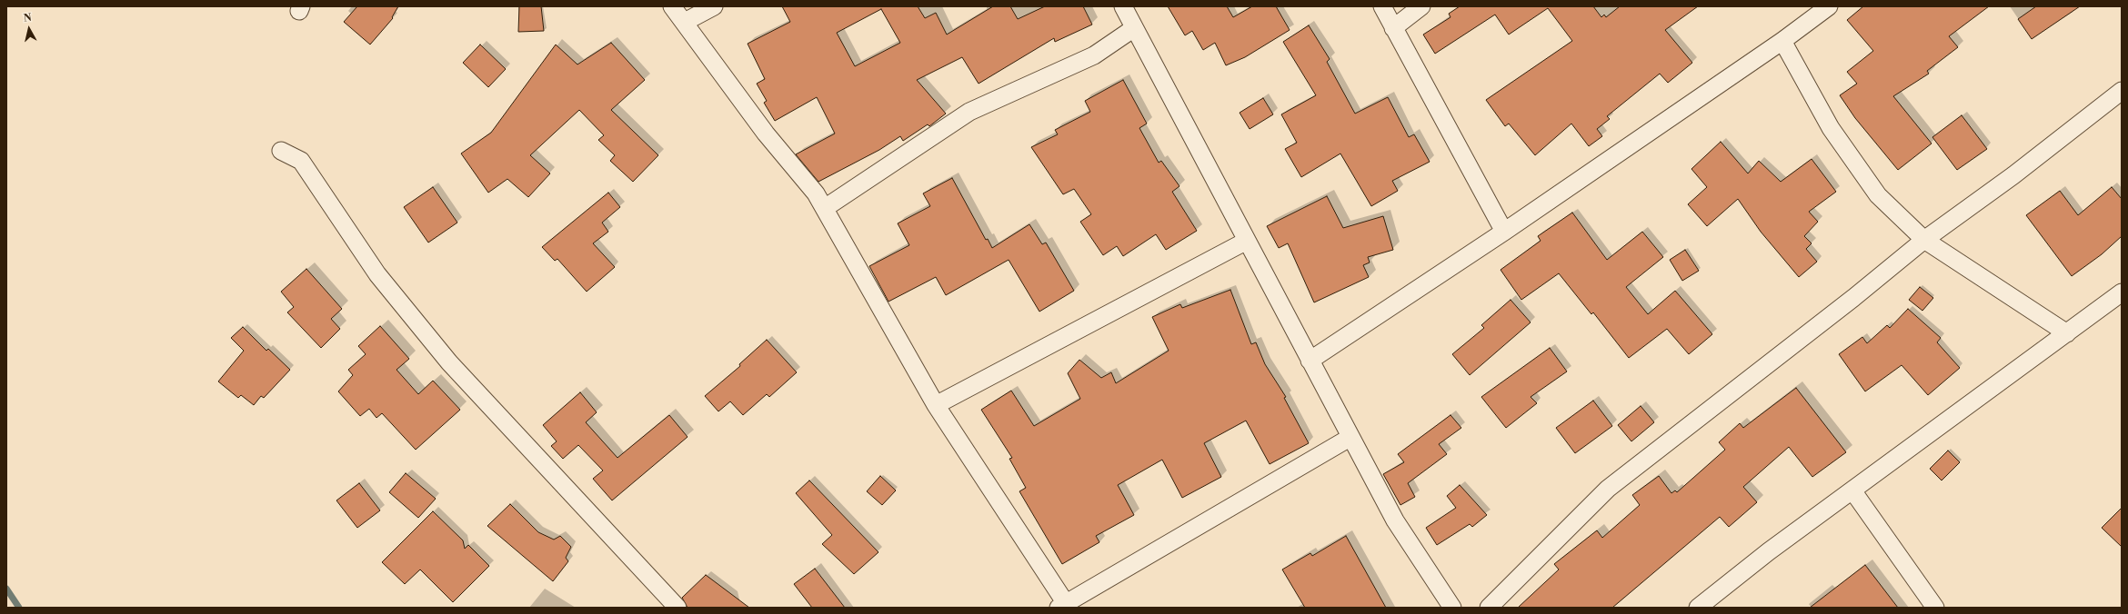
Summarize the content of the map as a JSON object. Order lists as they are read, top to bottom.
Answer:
{
  "north": "top"
}
